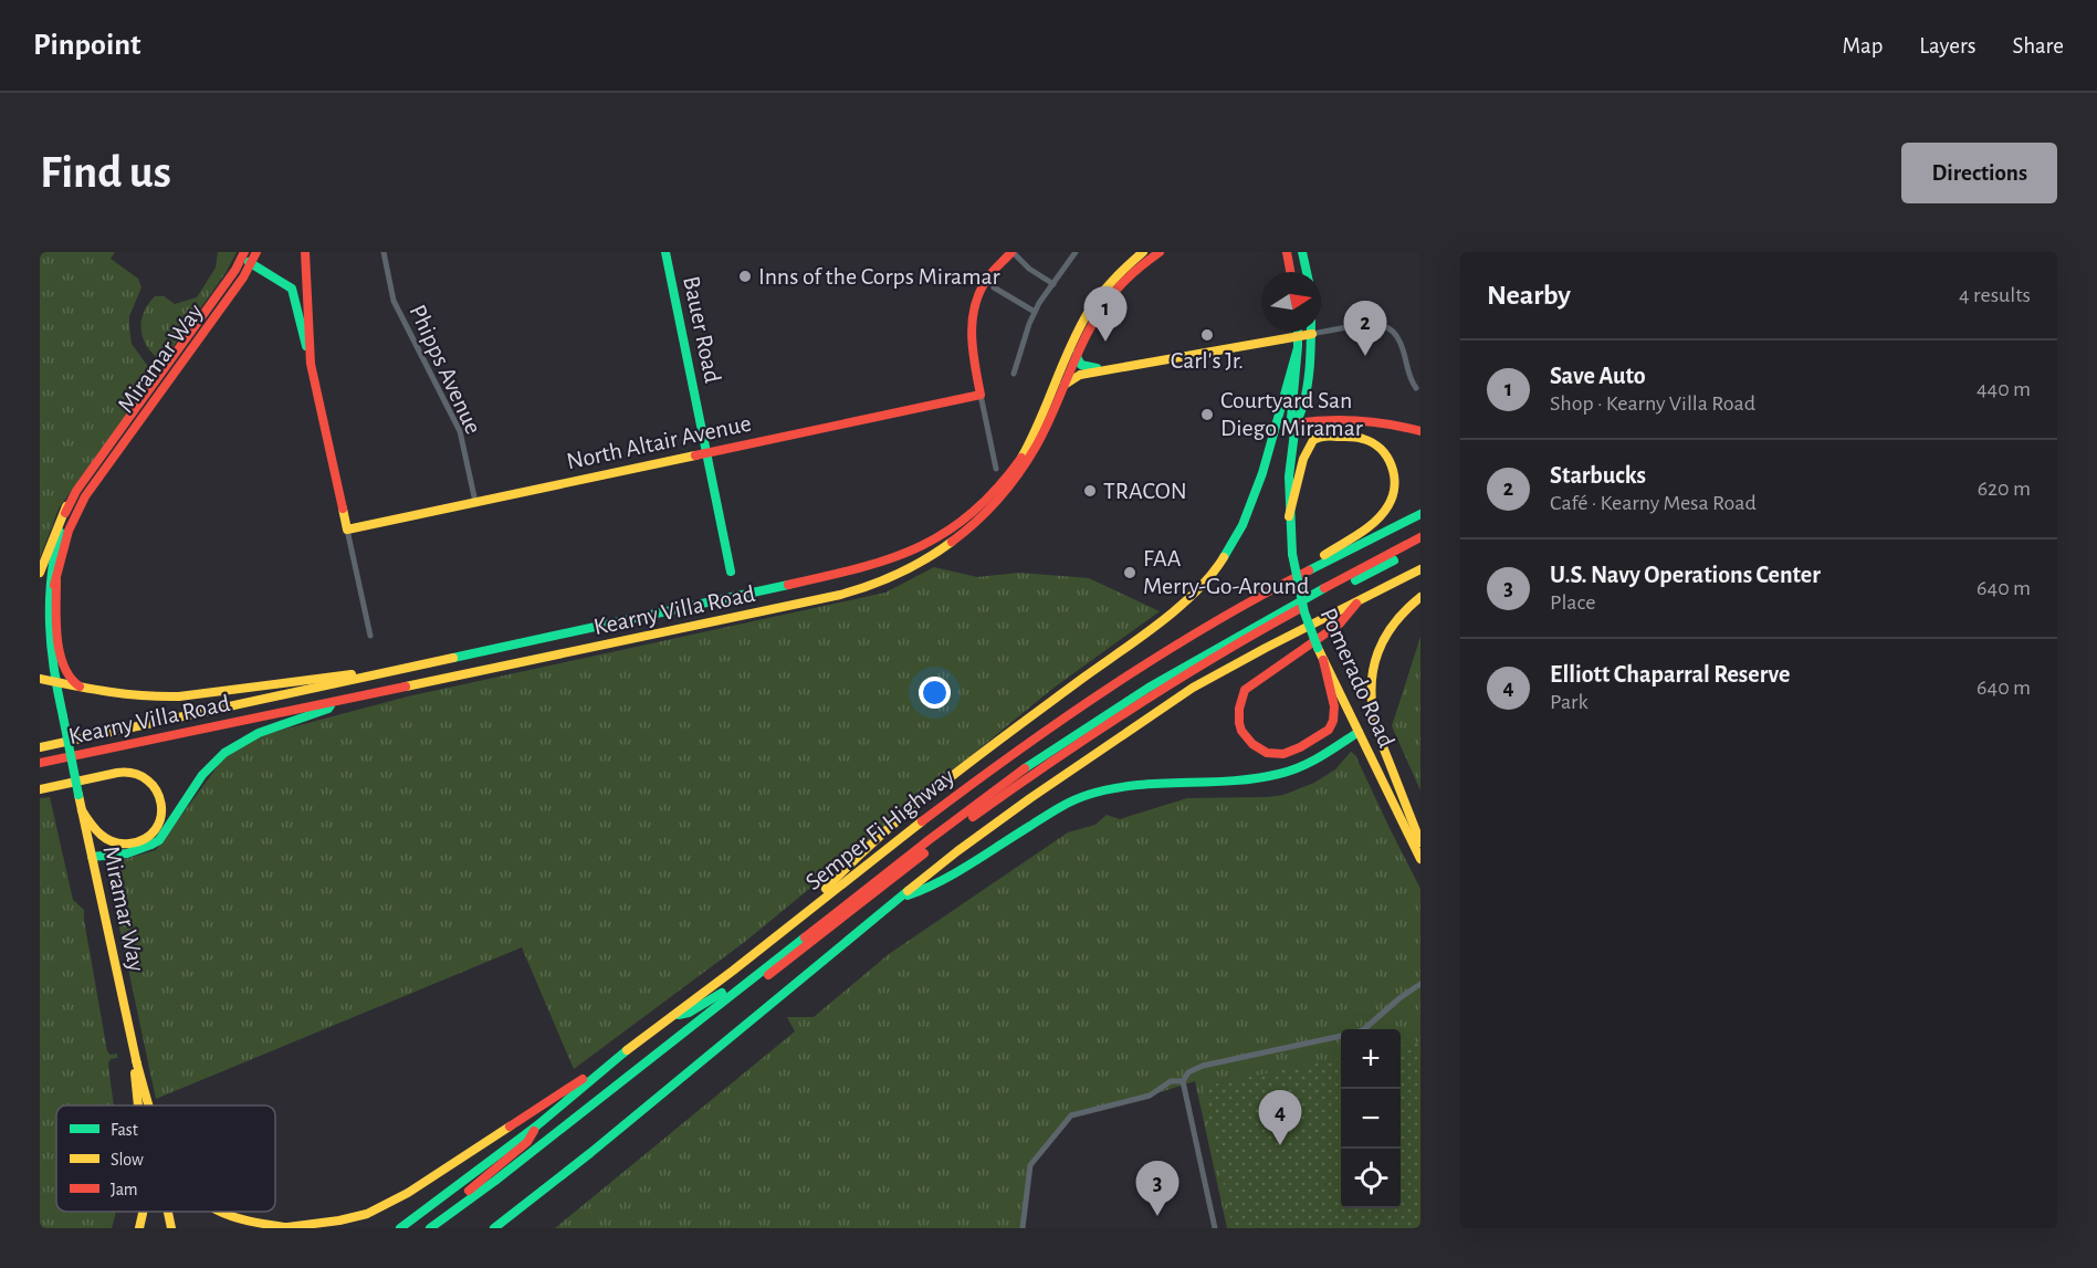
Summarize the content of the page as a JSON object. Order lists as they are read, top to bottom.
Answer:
{
  "streets": {
    "main road": [
      "Bauer Road",
      "Miramar Way",
      "North Altair Avenue",
      "Kearny Villa Road",
      "Pomerado Road",
      "Semper Fi Highway"
    ],
    "street": ["Phipps Avenue"]
  },
  "crossings": [
    ["Bauer Road", "North Altair Avenue"],
    ["Phipps Avenue", "North Altair Avenue"]
  ],
  "places": [
    "Inns of the Corps Miramar",
    "Carl's Jr.",
    "Courtyard San Diego Miramar",
    "TRACON",
    "FAA Merry-Go-Around"
  ],
  "legend": ["Fast", "Slow", "Jam"],
  "north": "right",
  "page": {
    "header": "Pinpoint",
    "nav": ["Map", "Layers", "Share"],
    "buttons": "Directions",
    "title": "Find us",
    "heading": ["Nearby", "4 results"],
    "pins": [
      "1",
      "2",
      "4",
      "3"
    ],
    "list": [
      {
        "mark": "1",
        "name": "Save Auto",
        "note": "Shop · Kearny Villa Road",
        "value": "440 m"
      },
      {
        "mark": "2",
        "name": "Starbucks",
        "note": "Café · Kearny Mesa Road",
        "value": "620 m"
      },
      {
        "mark": "3",
        "name": "U.S. Navy Operations Center",
        "note": "Place",
        "value": "640 m"
      },
      {
        "mark": "4",
        "name": "Elliott Chaparral Reserve",
        "note": "Park",
        "value": "640 m"
      }
    ],
    "map_buttons": ["+", "−"]
  }
}
